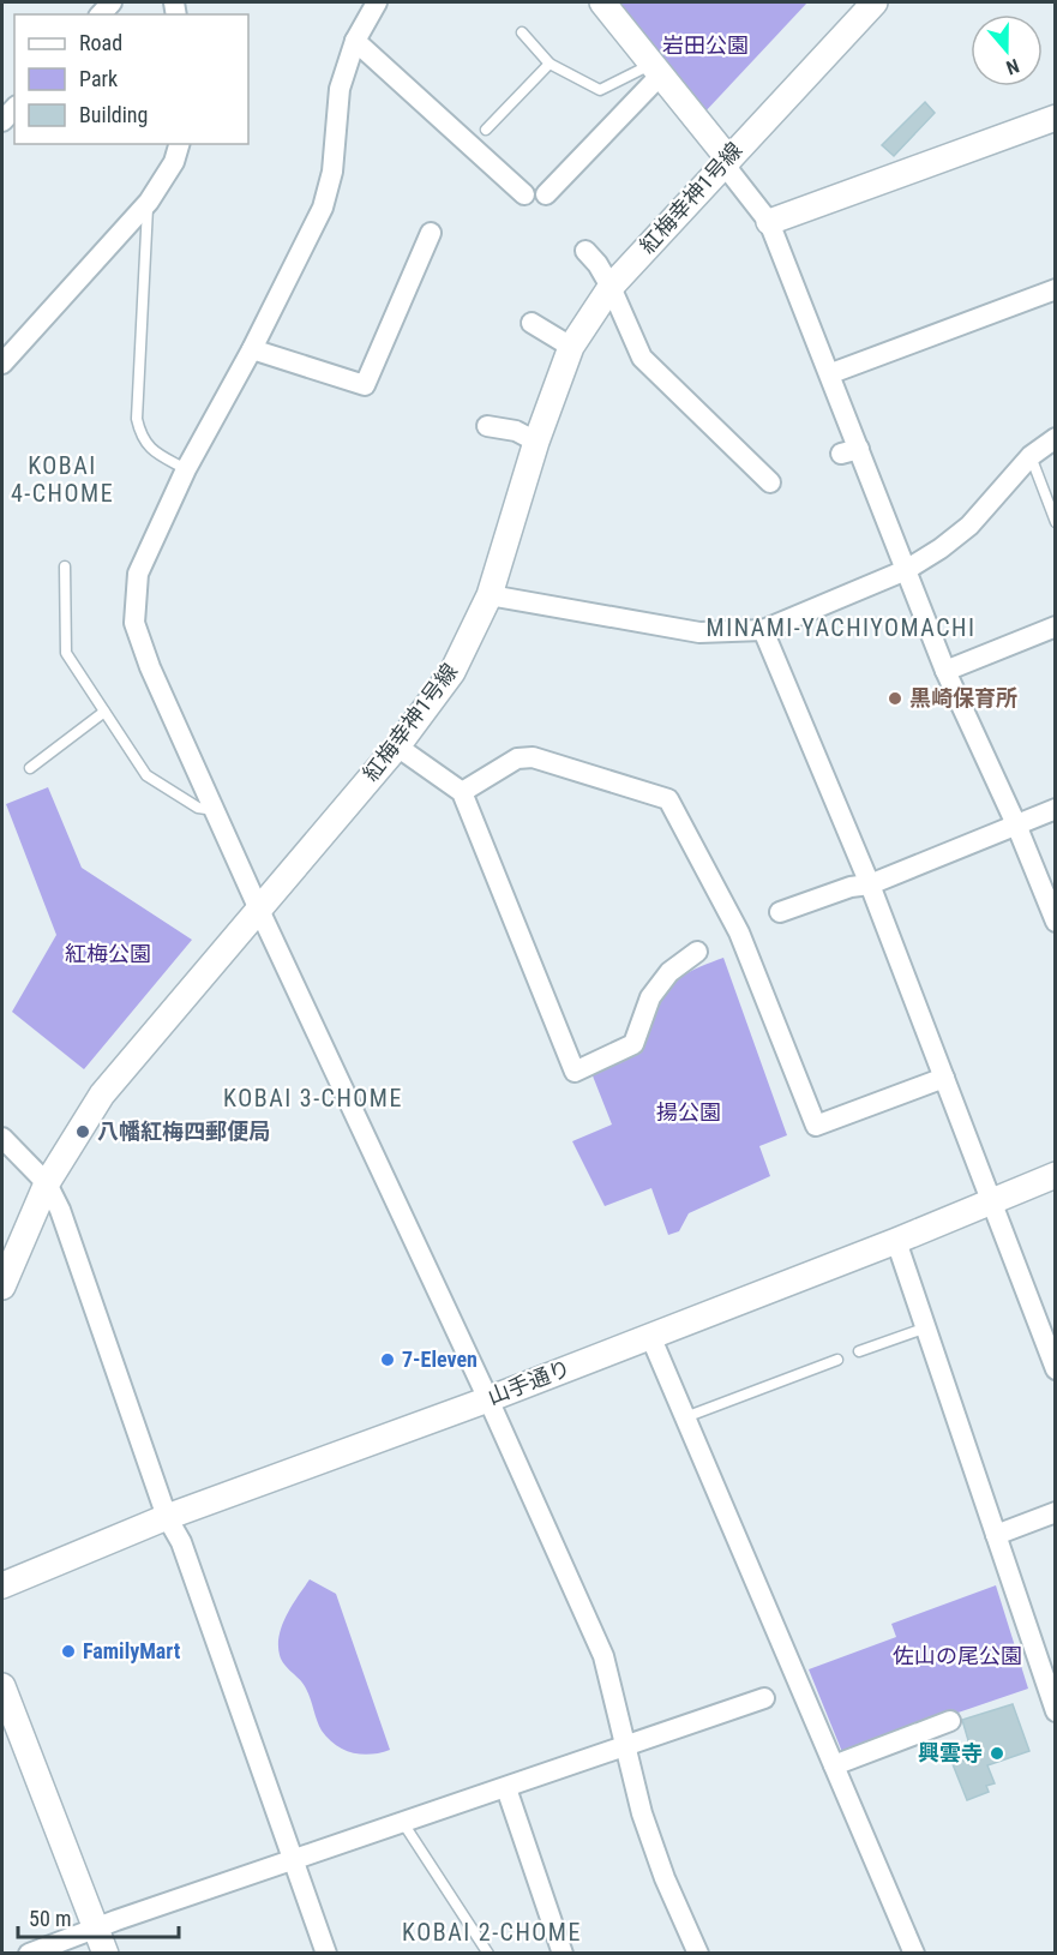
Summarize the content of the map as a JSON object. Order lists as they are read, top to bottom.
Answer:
{
  "streets": {
    "street": ["紅梅幸神1号線", "山手通り"]
  },
  "districts": [
    "KOBAI 4-CHOME",
    "MINAMI-YACHIYOMACHI",
    "KOBAI 3-CHOME",
    "KOBAI 2-CHOME"
  ],
  "parks": [
    "岩田公園",
    "紅梅公園",
    "揚公園",
    "佐山の尾公園"
  ],
  "places": [
    "黒崎保育所",
    "八幡紅梅四郵便局",
    "7-Eleven",
    "FamilyMart",
    "興雲寺"
  ],
  "legend": ["Road", "Park", "Building"],
  "scale_bar": "50 m",
  "north": "bottom"
}
